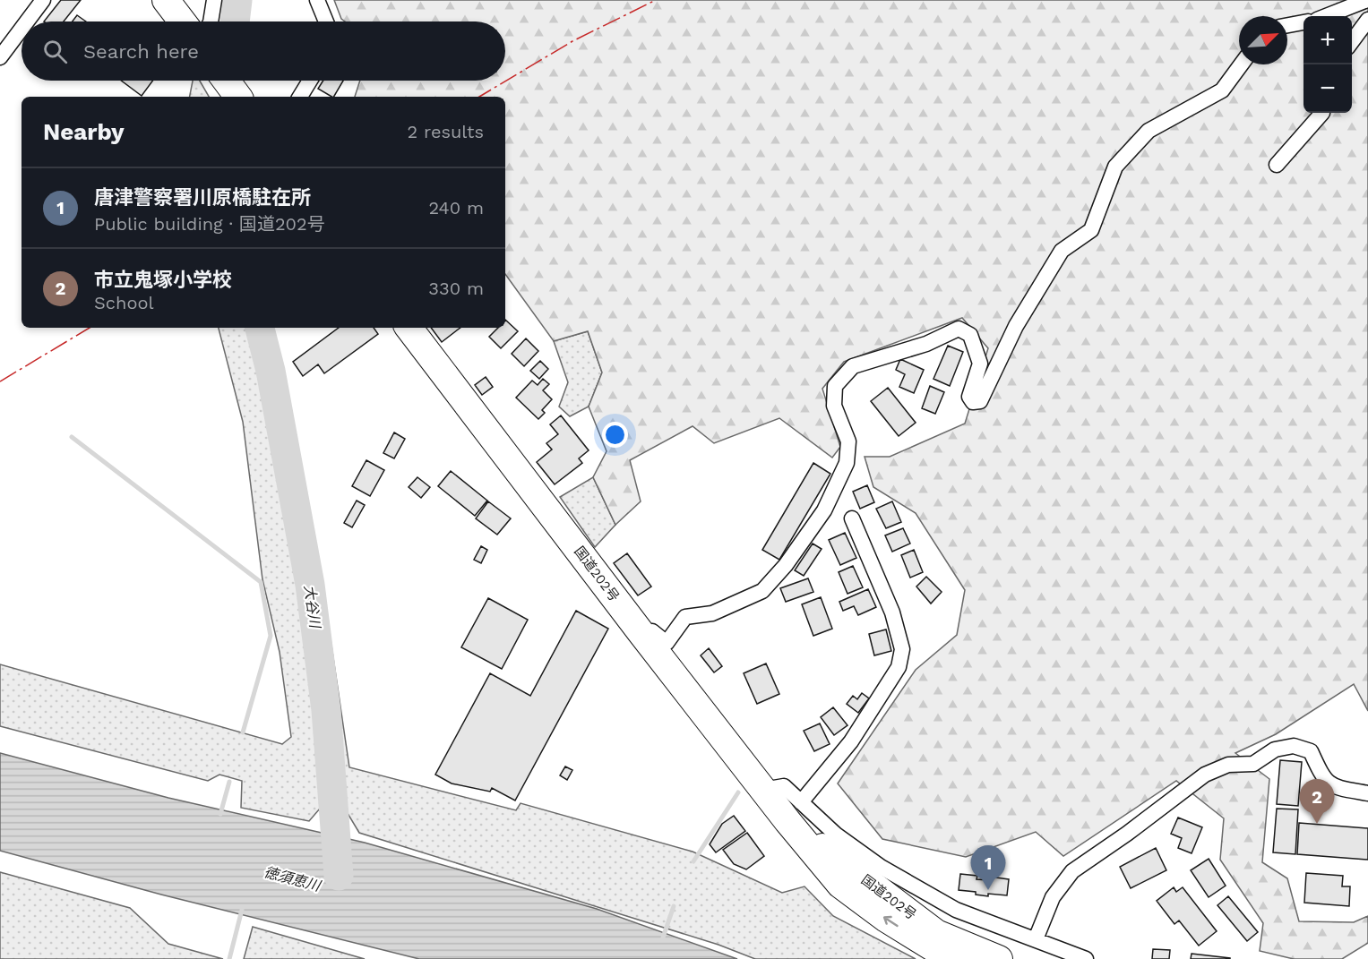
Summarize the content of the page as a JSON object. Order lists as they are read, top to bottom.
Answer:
{
  "streets": {
    "highway": ["国道202号"]
  },
  "water": ["大谷川", "徳須恵川"],
  "north": "top right",
  "page": {
    "map_buttons": ["+", "−"],
    "search": "Search here",
    "heading": ["Nearby", "2 results"],
    "list": [
      {
        "mark": "1",
        "name": "唐津警察署川原橋駐在所",
        "note": "Public building · 国道202号",
        "value": "240 m"
      },
      {
        "mark": "2",
        "name": "市立鬼塚小学校",
        "note": "School",
        "value": "330 m"
      }
    ],
    "pins": ["2", "1"]
  }
}
